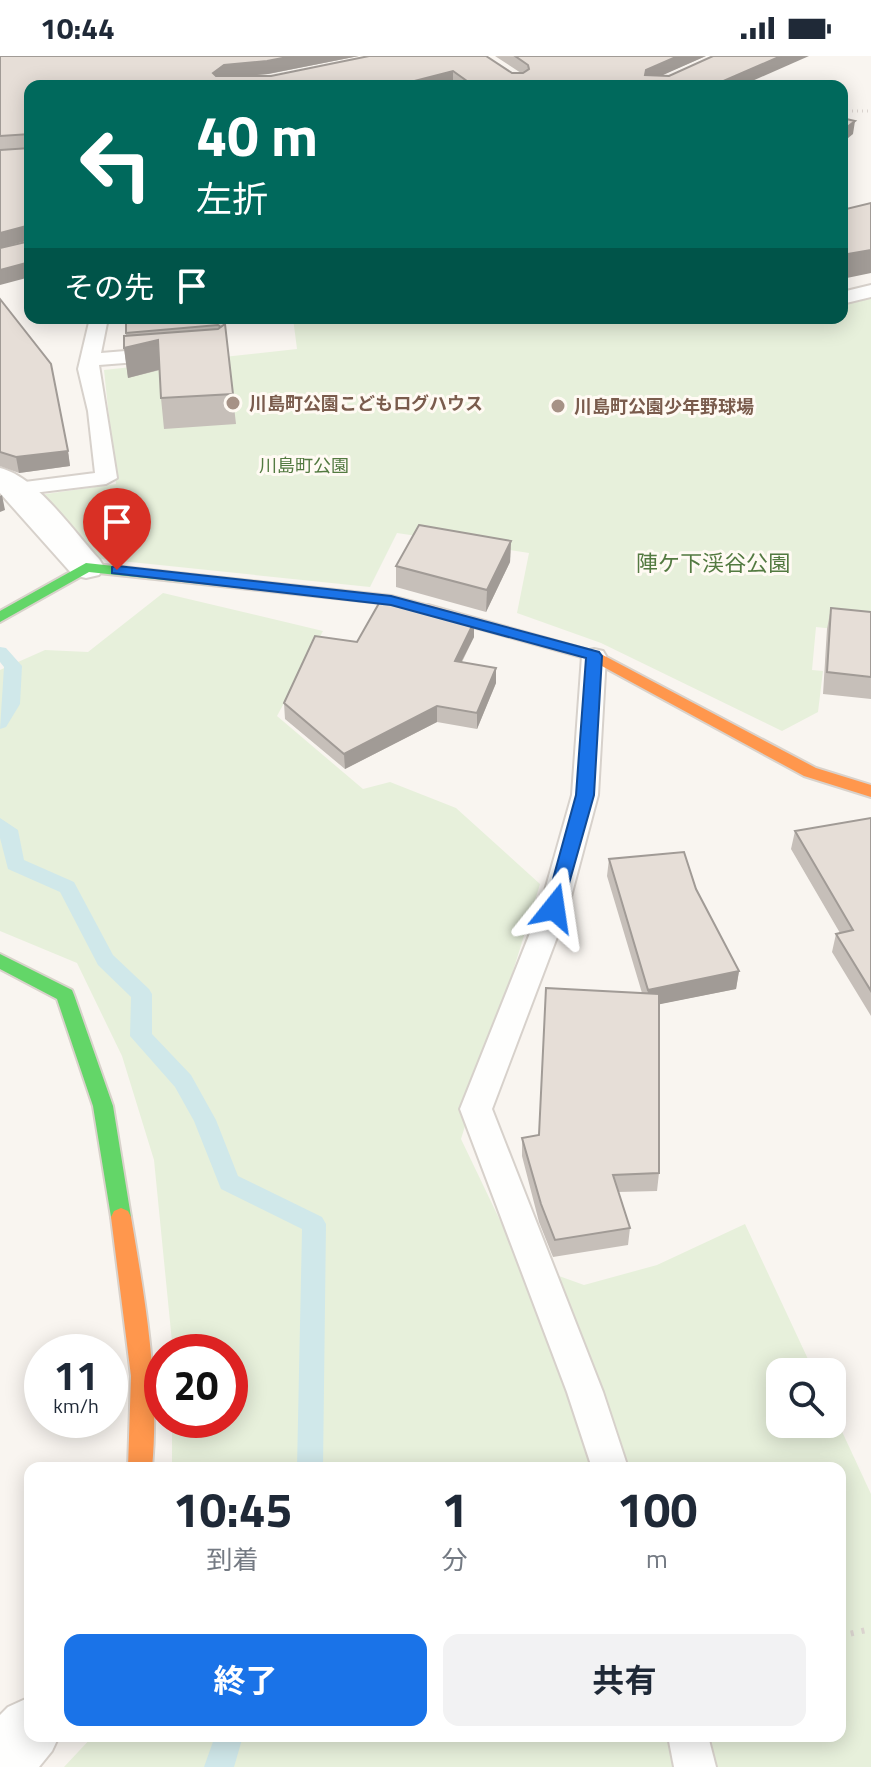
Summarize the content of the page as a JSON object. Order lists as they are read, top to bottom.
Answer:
{
  "parks": ["川島町公園", "陣ケ下渓谷公園"],
  "places": ["川島町公園こどもログハウス", "川島町公園少年野球場"],
  "page": {
    "status": "10:44",
    "turn": ["40 m", "左折"],
    "then": "その先",
    "speed": "11 km/h",
    "limit": "20",
    "eta": [
      "10:45",
      "到着",
      "1",
      "分",
      "100",
      "m"
    ],
    "buttons": ["終了", "共有"]
  }
}
